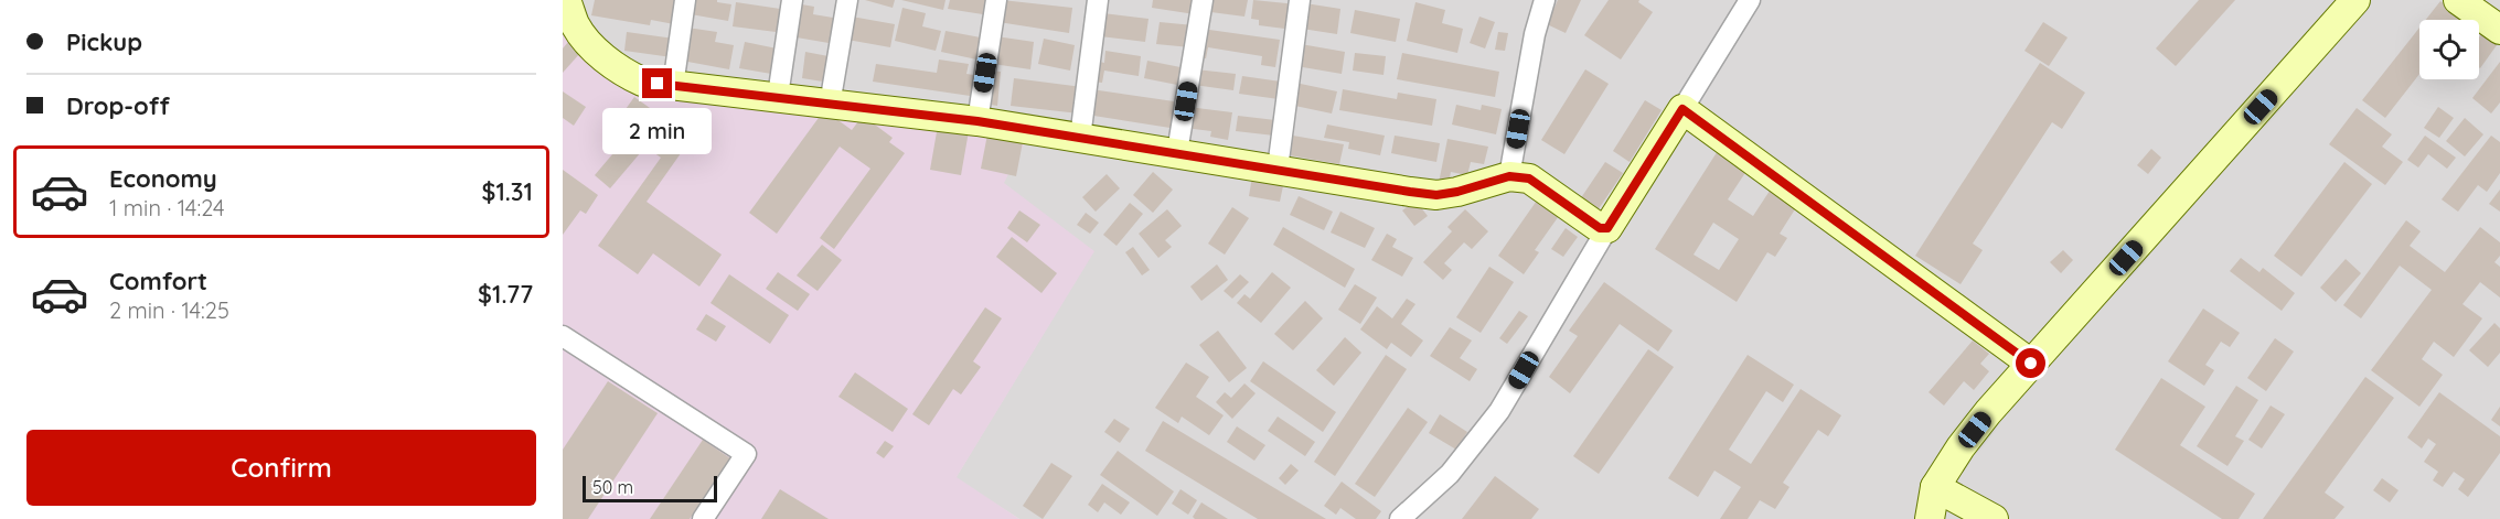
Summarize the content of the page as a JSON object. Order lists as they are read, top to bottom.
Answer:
{
  "scale_bar": "50 m",
  "page": {
    "banner": ["Pickup", "Drop-off"],
    "bubble": "2 min",
    "list": [
      {
        "name": "Economy",
        "note": "1 min · 14:24",
        "value": "$1.31"
      },
      {
        "name": "Comfort",
        "note": "2 min · 14:25",
        "value": "$1.77"
      }
    ],
    "buttons": "Confirm",
    "scale": "50 m"
  }
}
